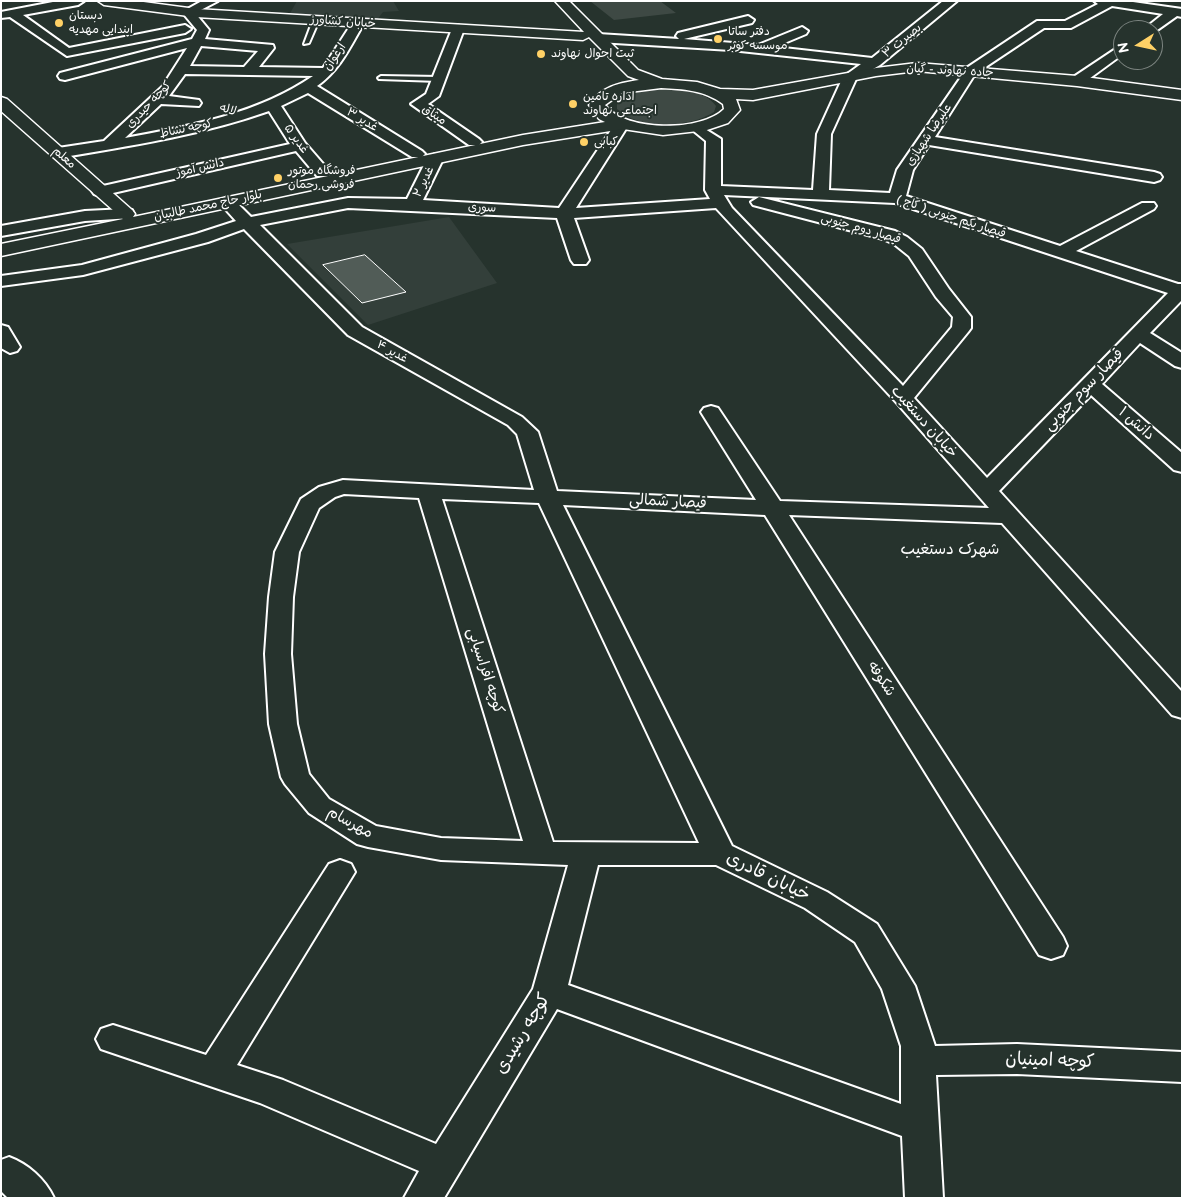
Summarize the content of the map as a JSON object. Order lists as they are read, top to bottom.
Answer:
{
  "streets": {
    "main road": [
      "خیابان کشاورز",
      "جاده نهاوند - گیان",
      "معلم",
      "بلوار حاج محمد طالبیان"
    ],
    "street": [
      "بصیرت ۳",
      "ارغوان",
      "کوچه حیدری",
      "لاله",
      "میثاق",
      "غدیر ۳",
      "کوچه نشاط",
      "علیرضا شهبازی",
      "غدیر ۵",
      "دانش آموز",
      "غدیر ۲",
      "سوری",
      "قیصار یکم جنوبی ( کاج )",
      "قیصار دوم جنوبی",
      "غدیر ۴",
      "قیصار سوم جنوبی",
      "خیابان دستغیب",
      "دانش ۱",
      "قیصار شمالی",
      "کوچه افراسیابی",
      "شکوفه",
      "مهرسام",
      "خیابان قادری",
      "کوچه رشیدی",
      "کوچه امینیان"
    ]
  },
  "crossings": [
    ["خیابان کشاورز", "ارغوان"],
    ["خیابان کشاورز", "میثاق"],
    ["بصیرت ۳", "جاده نهاوند - گیان"],
    ["ارغوان", "غدیر ۳"],
    ["ارغوان", "کوچه نشاط"],
    ["جاده نهاوند - گیان", "علیرضا شهبازی"],
    ["جاده نهاوند - گیان", "بلوار حاج محمد طالبیان"],
    ["کوچه حیدری", "کوچه نشاط"],
    ["لاله", "کوچه نشاط"],
    ["میثاق", "بلوار حاج محمد طالبیان"],
    ["غدیر ۳", "کوچه نشاط"],
    ["غدیر ۳", "بلوار حاج محمد طالبیان"],
    ["کوچه نشاط", "غدیر ۵"],
    ["کوچه نشاط", "معلم"],
    ["علیرضا شهبازی", "قیصار یکم جنوبی ( کاج )"],
    ["غدیر ۵", "دانش آموز"],
    ["غدیر ۵", "بلوار حاج محمد طالبیان"],
    ["معلم", "دانش آموز"],
    ["معلم", "بلوار حاج محمد طالبیان"],
    ["غدیر ۲", "بلوار حاج محمد طالبیان"],
    ["غدیر ۲", "سوری"],
    ["بلوار حاج محمد طالبیان", "غدیر ۴"],
    ["سوری", "قیصار یکم جنوبی ( کاج )"],
    ["سوری", "قیصار دوم جنوبی"],
    ["سوری", "غدیر ۴"],
    ["سوری", "خیابان دستغیب"],
    ["قیصار یکم جنوبی ( کاج )", "قیصار دوم جنوبی"],
    ["قیصار یکم جنوبی ( کاج )", "قیصار سوم جنوبی"],
    ["قیصار یکم جنوبی ( کاج )", "خیابان دستغیب"],
    ["قیصار دوم جنوبی", "خیابان دستغیب"],
    ["غدیر ۴", "قیصار شمالی"],
    ["غدیر ۴", "خیابان قادری"],
    ["قیصار سوم جنوبی", "خیابان دستغیب"],
    ["قیصار سوم جنوبی", "دانش ۱"],
    ["خیابان دستغیب", "قیصار شمالی"],
    ["قیصار شمالی", "کوچه افراسیابی"],
    ["قیصار شمالی", "شکوفه"],
    ["قیصار شمالی", "مهرسام"],
    ["قیصار شمالی", "خیابان قادری"],
    ["کوچه افراسیابی", "مهرسام"],
    ["مهرسام", "خیابان قادری"],
    ["مهرسام", "کوچه رشیدی"],
    ["خیابان قادری", "کوچه امینیان"]
  ],
  "districts": ["شهرک دستغیب"],
  "places": [
    "دبستان ابندایی مهدیه",
    "دفتر ساتا موسسه کوثر",
    "ثبت احوال نهاوند",
    "اداره تامین اجتماعی نهاوند",
    "کبابی",
    "فروشگاه موتور فروشی رحمان"
  ],
  "north": "left"
}
